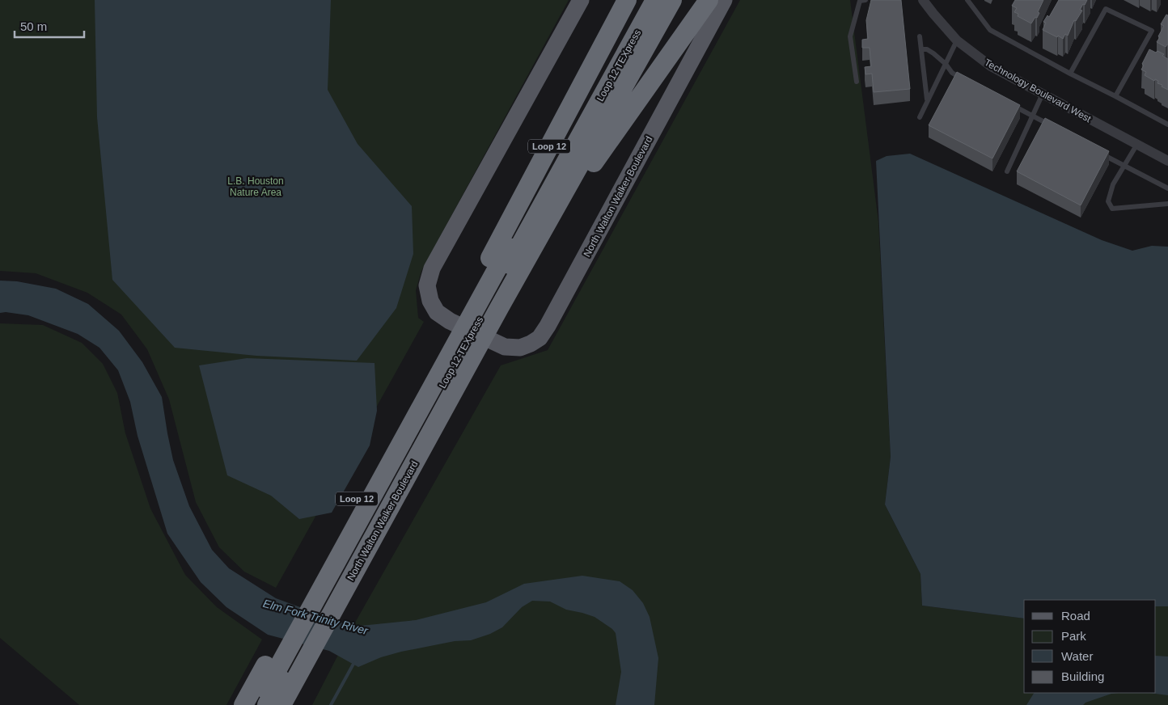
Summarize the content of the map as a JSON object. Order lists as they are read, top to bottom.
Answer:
{
  "streets": {
    "highway": ["Loop 12 TEXpress", "Loop 12", "North Walton Walker Boulevard"],
    "street": ["Technology Boulevard West"]
  },
  "crossings": [
    ["Loop 12 TEXpress", "North Walton Walker Boulevard"]
  ],
  "water": ["Elm Fork Trinity River"],
  "parks": ["L.B. Houston Nature Area"],
  "legend": [
    "Road",
    "Park",
    "Water",
    "Building"
  ],
  "scale_bar": "50 m"
}
